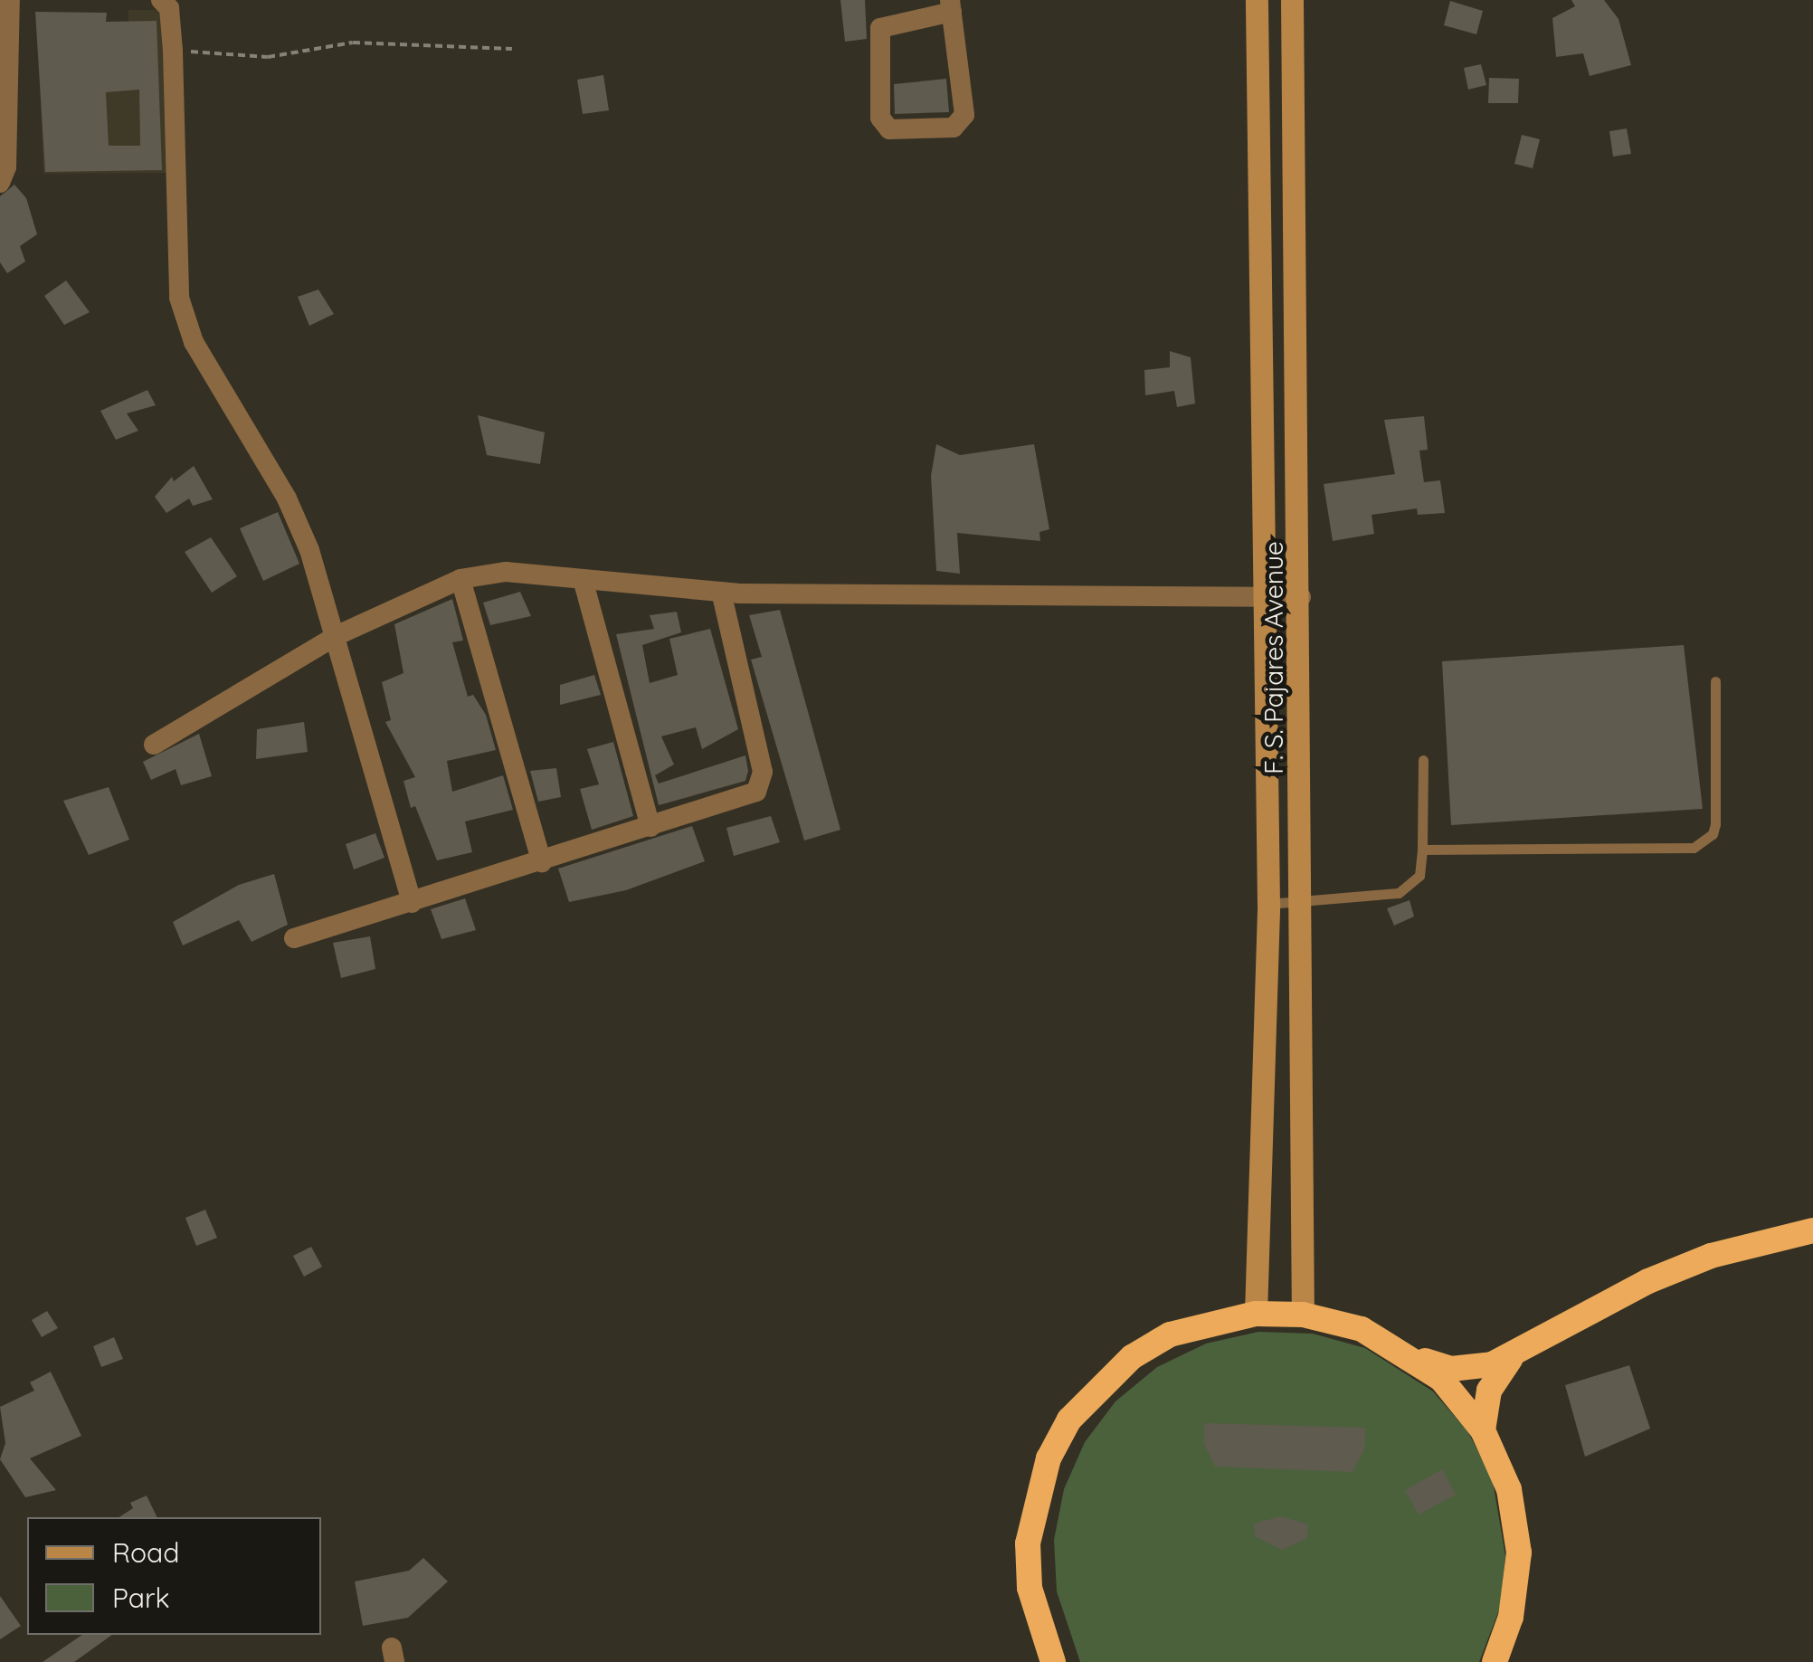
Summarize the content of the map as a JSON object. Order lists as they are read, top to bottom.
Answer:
{
  "streets": {
    "main road": ["F. S. Pajares Avenue"]
  },
  "legend": ["Road", "Park"]
}
